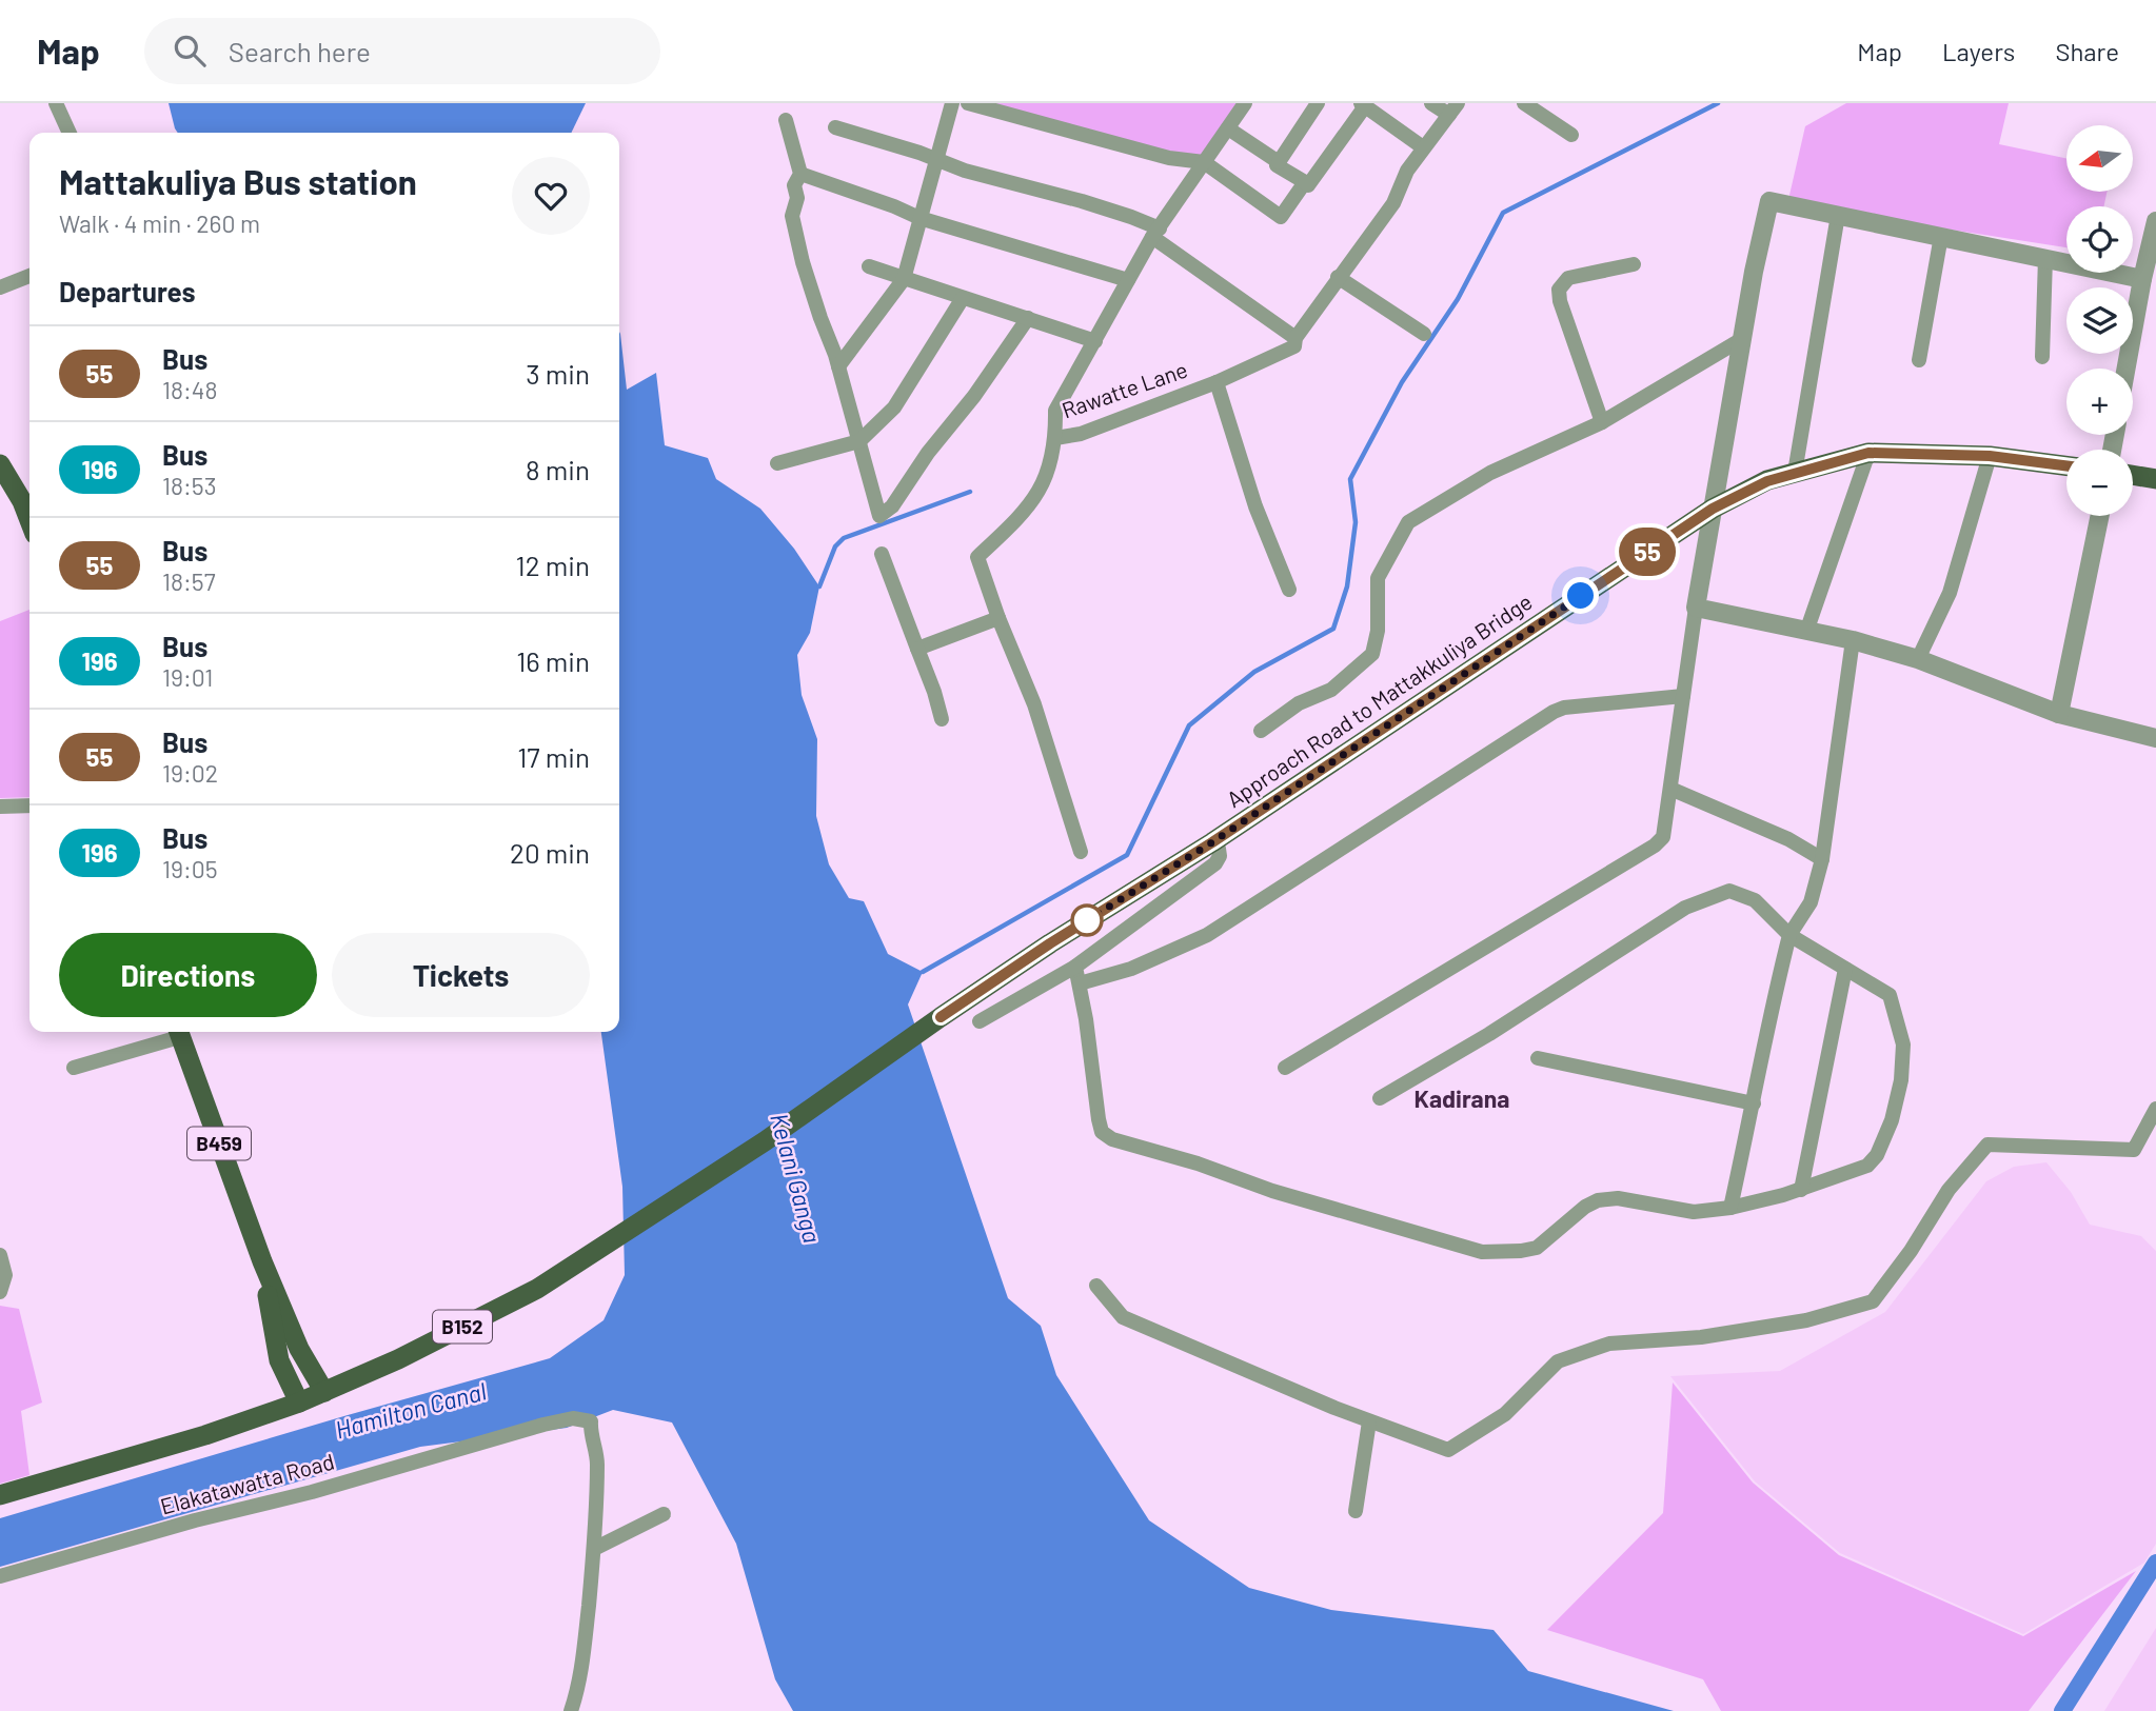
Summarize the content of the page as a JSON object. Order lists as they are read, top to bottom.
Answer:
{
  "streets": {
    "main road": ["Approach Road to Mattakkuliya Bridge", "B459", "B152"],
    "street": ["Rawatte Lane", "Elakatawatta Road"]
  },
  "crossings": [
    ["Approach Road to Mattakkuliya Bridge", "B459"],
    ["Approach Road to Mattakkuliya Bridge", "B152"],
    ["B459", "B152"]
  ],
  "districts": ["Kadirana"],
  "water": ["Kelani Ganga", "Hamilton Canal"],
  "lines": ["bus line 55"],
  "north": "left",
  "page": {
    "header": "Map",
    "search": "Search here",
    "nav": ["Map", "Layers", "Share"],
    "on_map": "55",
    "map_buttons": ["+", "−"],
    "heading": [
      ["Mattakuliya Bus station", "Walk · 4 min · 260 m"],
      "Departures"
    ],
    "list": [
      {
        "mark": "55",
        "name": "Bus",
        "note": "18:48",
        "value": "3 min"
      },
      {
        "mark": "196",
        "name": "Bus",
        "note": "18:53",
        "value": "8 min"
      },
      {
        "mark": "55",
        "name": "Bus",
        "note": "18:57",
        "value": "12 min"
      },
      {
        "mark": "196",
        "name": "Bus",
        "note": "19:01",
        "value": "16 min"
      },
      {
        "mark": "55",
        "name": "Bus",
        "note": "19:02",
        "value": "17 min"
      },
      {
        "mark": "196",
        "name": "Bus",
        "note": "19:05",
        "value": "20 min"
      }
    ],
    "buttons": ["Directions", "Tickets"]
  }
}
